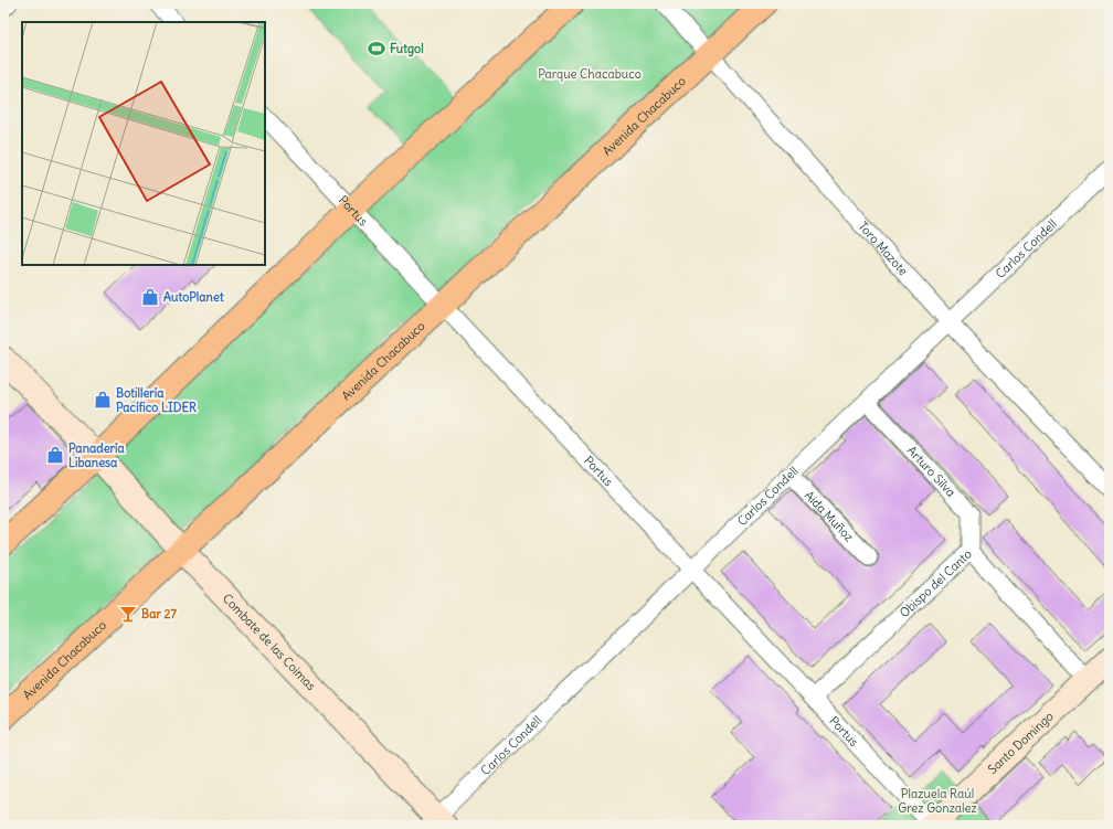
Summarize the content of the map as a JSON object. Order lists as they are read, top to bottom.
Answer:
{
  "streets": {
    "main road": ["Avenida Chacabuco", "Combate de las Coimas", "Santo Domingo"],
    "street": [
      "Portus",
      "Toro Mazote",
      "Carlos Condell",
      "Arturo Silva",
      "Aida Muñoz",
      "Obispo del Canto"
    ]
  },
  "crossings": [
    ["Avenida Chacabuco", "Portus"],
    ["Avenida Chacabuco", "Toro Mazote"],
    ["Avenida Chacabuco", "Combate de las Coimas"],
    ["Portus", "Carlos Condell"],
    ["Portus", "Obispo del Canto"],
    ["Portus", "Santo Domingo"],
    ["Toro Mazote", "Carlos Condell"],
    ["Carlos Condell", "Arturo Silva"],
    ["Carlos Condell", "Aida Muñoz"],
    ["Carlos Condell", "Combate de las Coimas"],
    ["Arturo Silva", "Obispo del Canto"],
    ["Obispo del Canto", "Santo Domingo"]
  ],
  "parks": ["Parque Chacabuco", "Plazuela Raúl Grez Gonzalez"],
  "places": {
    "sports": ["Futgol"],
    "shop": ["AutoPlanet", "Botillería Pacífico LIDER", "Panadería Libanesa"],
    "bar": ["Bar 27"]
  }
}
